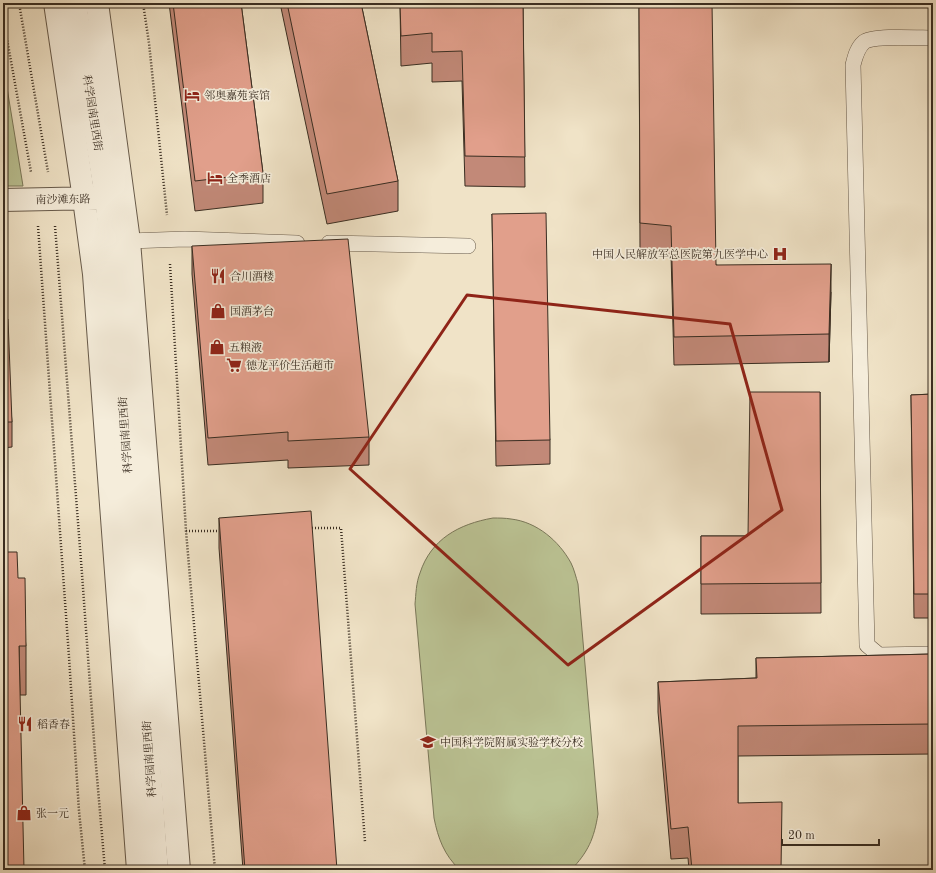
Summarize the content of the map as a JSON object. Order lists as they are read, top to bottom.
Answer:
{
  "streets": {
    "street": ["科学园南里西街", "南沙滩东路"]
  },
  "crossings": [
    ["科学园南里西街", "南沙滩东路"]
  ],
  "places": {
    "hotel": ["邻奥嘉苑宾馆", "全季酒店"],
    "hospital": ["中国人民解放军总医院第九医学中心"],
    "restaurant": ["合川酒楼", "稻香春"],
    "shop": ["国酒茅台", "五粮液", "张一元"],
    "supermarket": ["德龙平价生活超市"],
    "school or university": ["中国科学院附属实验学校分校"]
  },
  "scale_bar": "20 m"
}
